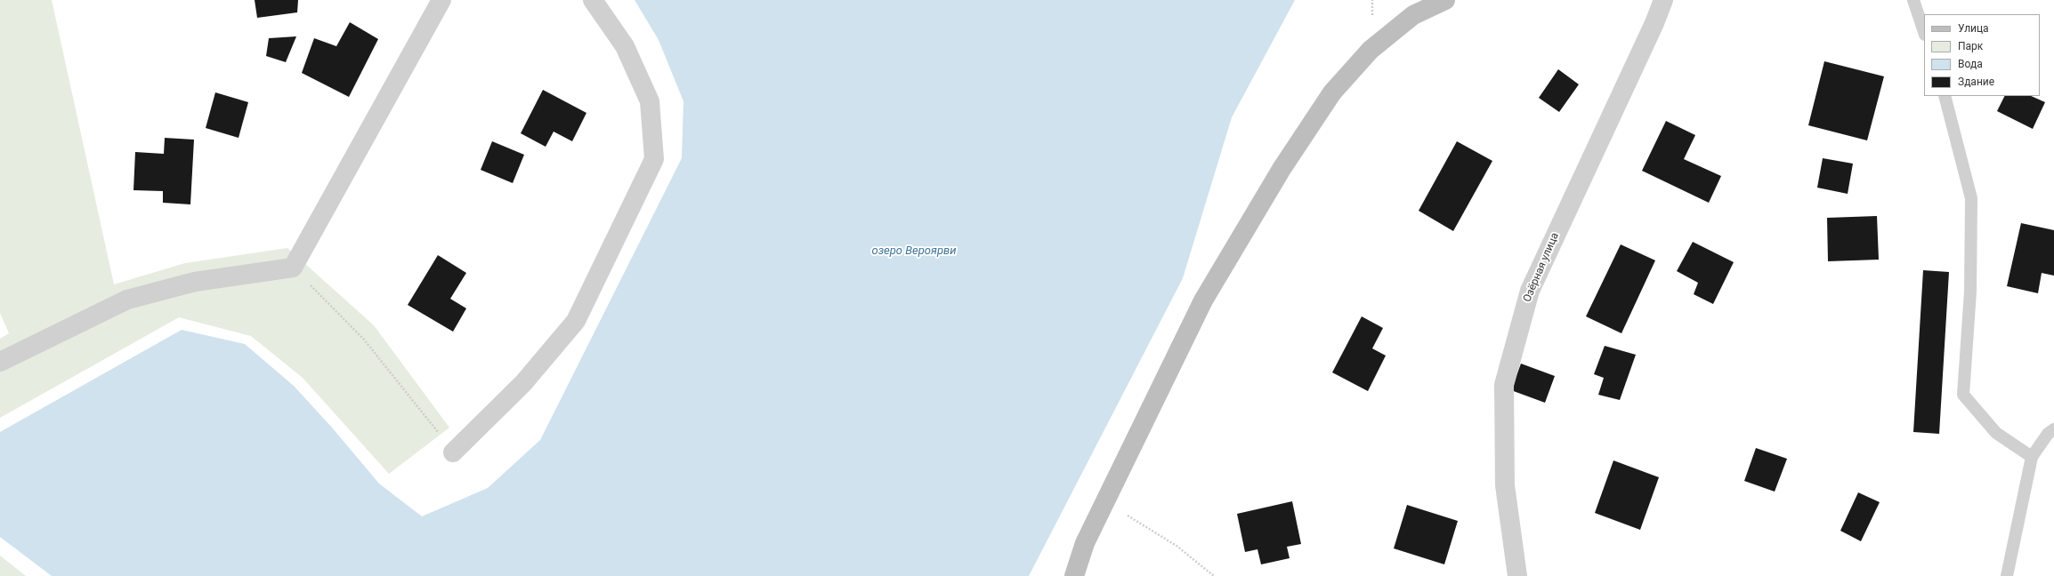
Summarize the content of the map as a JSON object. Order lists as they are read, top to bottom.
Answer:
{
  "streets": {
    "street": ["Озёрная улица"]
  },
  "water": ["озеро Вероярви"],
  "legend": [
    "Улица",
    "Парк",
    "Вода",
    "Здание"
  ]
}
